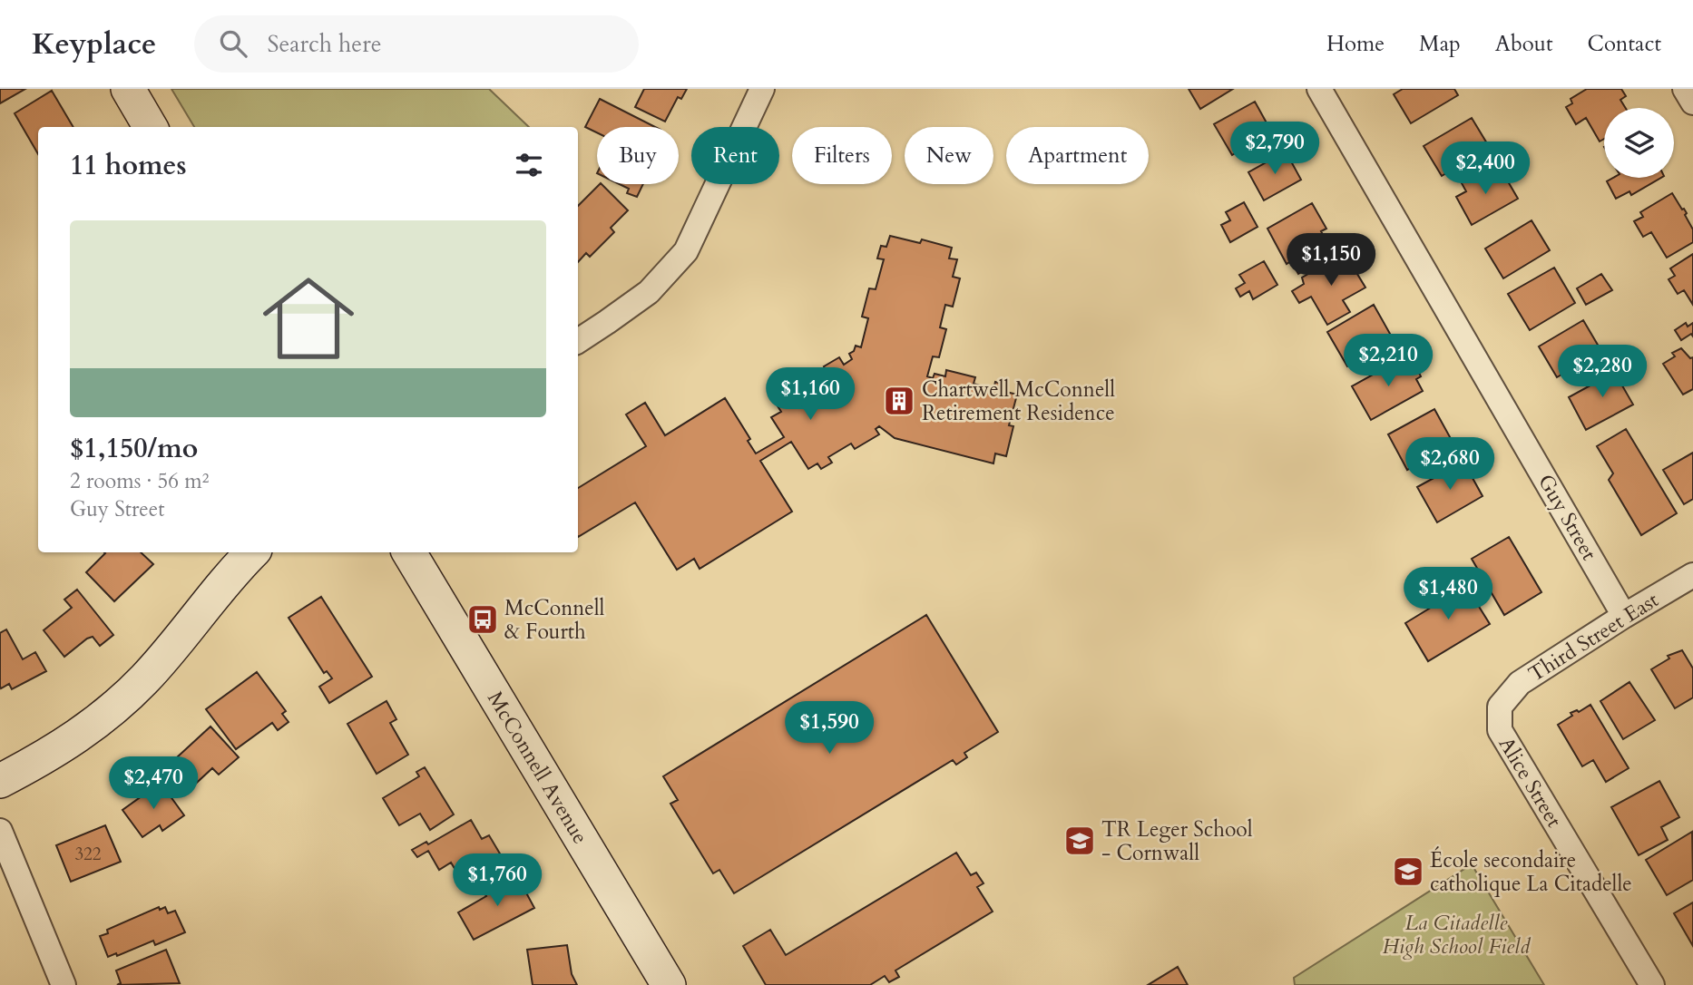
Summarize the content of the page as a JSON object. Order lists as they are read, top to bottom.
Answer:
{
  "streets": {
    "main road": ["McConnell Avenue"],
    "street": ["Guy Street", "Third Street East", "Alice Street"]
  },
  "crossings": [
    ["Guy Street", "Third Street East"],
    ["Third Street East", "Alice Street"]
  ],
  "parks": ["La Citadelle High School Field"],
  "places": {
    "building": ["Chartwell McConnell Retirement Residence"],
    "bus stop": ["McConnell & Fourth"],
    "school or university": ["TR Leger School - Cornwall", "École secondaire catholique La Citadelle"]
  },
  "house_numbers": ["322"],
  "page": {
    "header": "Keyplace",
    "search": "Search here",
    "nav": [
      "Home",
      "Map",
      "About",
      "Contact"
    ],
    "price": [
      "$2,790",
      "$2,400",
      "$1,150",
      "$2,210",
      "$2,280",
      "$1,160",
      "$2,680",
      "$1,480",
      "$1,590",
      "$2,470",
      "$1,760"
    ],
    "chip": [
      "Buy",
      "Rent",
      "Filters",
      "New",
      "Apartment"
    ],
    "heading": "11 homes",
    "list": [
      {
        "name": "$1,150/mo",
        "note": "2 rooms · 56 m² · Guy Street"
      }
    ]
  }
}
